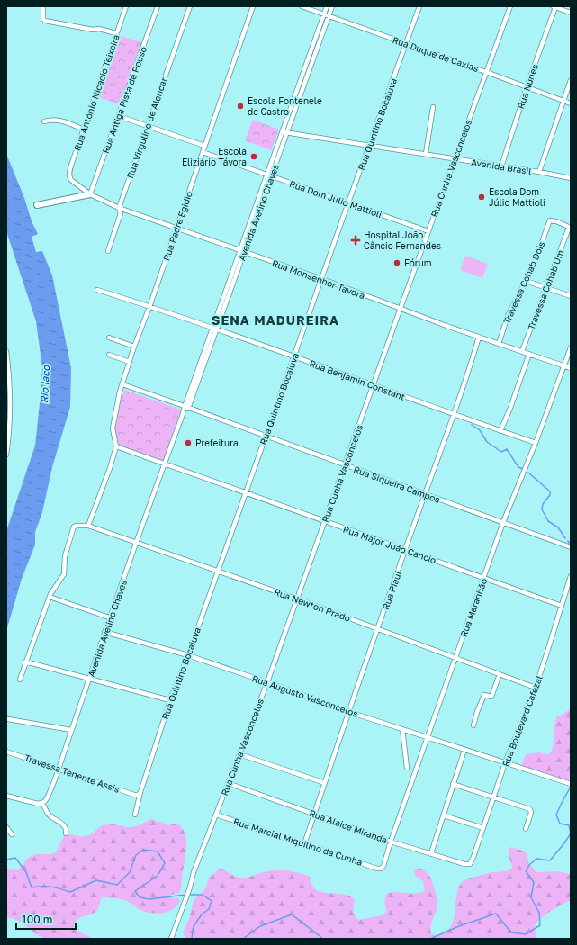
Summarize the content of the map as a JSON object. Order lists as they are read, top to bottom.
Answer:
{
  "streets": {
    "street": [
      "Rua Duque de Caxias",
      "Rua Nunes",
      "Rua Antônio Nicacio Teixeira",
      "Rua Antiga Pista de Pouso",
      "Rua Quintino Bocaiuva",
      "Rua Virgulino de Alencar",
      "Avenida Brasil",
      "Rua Cunha Vasconcelos",
      "Rua Dom Julio Mattioli",
      "Avenida Avelino Chaves",
      "Rua Padre Egidio",
      "Rua Monsenhor Tavora",
      "Travessa Cohab Dois",
      "Travessa Cohab Um",
      "Rua Benjamin Constant",
      "Rua Siqueira Campos",
      "Rua Major João Cancio",
      "Rua Piauí",
      "Rua Newton Prado",
      "Rua Maranhão",
      "Rua Augusto Vasconcelos",
      "Rua Boulevard Cafezal",
      "Travessa Tenente Assis",
      "Rua Alaice Miranda",
      "Rua Marcial Miquilino da Cunha"
    ]
  },
  "crossings": [
    ["Rua Duque de Caxias", "Rua Nunes"],
    ["Rua Duque de Caxias", "Rua Quintino Bocaiuva"],
    ["Rua Duque de Caxias", "Rua Cunha Vasconcelos"],
    ["Rua Duque de Caxias", "Avenida Avelino Chaves"],
    ["Rua Nunes", "Avenida Brasil"],
    ["Rua Antônio Nicacio Teixeira", "Rua Monsenhor Tavora"],
    ["Rua Antiga Pista de Pouso", "Rua Monsenhor Tavora"],
    ["Rua Quintino Bocaiuva", "Avenida Brasil"],
    ["Rua Quintino Bocaiuva", "Rua Dom Julio Mattioli"],
    ["Rua Quintino Bocaiuva", "Rua Monsenhor Tavora"],
    ["Rua Quintino Bocaiuva", "Rua Benjamin Constant"],
    ["Rua Quintino Bocaiuva", "Rua Siqueira Campos"],
    ["Rua Quintino Bocaiuva", "Rua Major João Cancio"],
    ["Rua Quintino Bocaiuva", "Rua Newton Prado"],
    ["Rua Quintino Bocaiuva", "Rua Augusto Vasconcelos"],
    ["Rua Quintino Bocaiuva", "Travessa Tenente Assis"],
    ["Rua Virgulino de Alencar", "Rua Monsenhor Tavora"],
    ["Avenida Brasil", "Rua Cunha Vasconcelos"],
    ["Avenida Brasil", "Avenida Avelino Chaves"],
    ["Rua Cunha Vasconcelos", "Rua Dom Julio Mattioli"],
    ["Rua Cunha Vasconcelos", "Rua Monsenhor Tavora"],
    ["Rua Cunha Vasconcelos", "Rua Benjamin Constant"],
    ["Rua Cunha Vasconcelos", "Rua Siqueira Campos"],
    ["Rua Cunha Vasconcelos", "Rua Major João Cancio"],
    ["Rua Cunha Vasconcelos", "Rua Newton Prado"],
    ["Rua Cunha Vasconcelos", "Rua Augusto Vasconcelos"],
    ["Rua Cunha Vasconcelos", "Rua Alaice Miranda"],
    ["Rua Cunha Vasconcelos", "Rua Marcial Miquilino da Cunha"],
    ["Rua Dom Julio Mattioli", "Avenida Avelino Chaves"],
    ["Rua Dom Julio Mattioli", "Rua Padre Egidio"],
    ["Avenida Avelino Chaves", "Rua Monsenhor Tavora"],
    ["Avenida Avelino Chaves", "Rua Benjamin Constant"],
    ["Avenida Avelino Chaves", "Rua Siqueira Campos"],
    ["Avenida Avelino Chaves", "Rua Major João Cancio"],
    ["Avenida Avelino Chaves", "Rua Newton Prado"],
    ["Avenida Avelino Chaves", "Rua Augusto Vasconcelos"],
    ["Avenida Avelino Chaves", "Travessa Tenente Assis"],
    ["Rua Padre Egidio", "Rua Monsenhor Tavora"],
    ["Rua Padre Egidio", "Rua Benjamin Constant"],
    ["Rua Padre Egidio", "Rua Siqueira Campos"],
    ["Rua Padre Egidio", "Rua Major João Cancio"],
    ["Rua Monsenhor Tavora", "Travessa Cohab Dois"],
    ["Rua Monsenhor Tavora", "Travessa Cohab Um"],
    ["Rua Monsenhor Tavora", "Rua Piauí"],
    ["Rua Monsenhor Tavora", "Rua Maranhão"],
    ["Travessa Cohab Dois", "Travessa Cohab Um"],
    ["Rua Benjamin Constant", "Rua Piauí"],
    ["Rua Benjamin Constant", "Rua Maranhão"],
    ["Rua Siqueira Campos", "Rua Piauí"],
    ["Rua Siqueira Campos", "Rua Maranhão"],
    ["Rua Major João Cancio", "Rua Piauí"],
    ["Rua Major João Cancio", "Rua Maranhão"],
    ["Rua Major João Cancio", "Rua Boulevard Cafezal"],
    ["Rua Piauí", "Rua Newton Prado"],
    ["Rua Piauí", "Rua Augusto Vasconcelos"],
    ["Rua Piauí", "Rua Alaice Miranda"],
    ["Rua Piauí", "Rua Marcial Miquilino da Cunha"],
    ["Rua Newton Prado", "Rua Maranhão"],
    ["Rua Newton Prado", "Rua Boulevard Cafezal"],
    ["Rua Maranhão", "Rua Augusto Vasconcelos"],
    ["Rua Maranhão", "Rua Alaice Miranda"],
    ["Rua Maranhão", "Rua Marcial Miquilino da Cunha"],
    ["Rua Augusto Vasconcelos", "Rua Boulevard Cafezal"],
    ["Rua Boulevard Cafezal", "Rua Alaice Miranda"]
  ],
  "districts": ["SENA MADUREIRA"],
  "water": ["Rio Iaco"],
  "places": {
    "other": [
      "Escola Fontenele de Castro",
      "Escola Eliziário Távora",
      "Escola Dom Júlio Mattioli",
      "Fórum",
      "Prefeitura"
    ],
    "health": ["Hospital João Câncio Fernandes"]
  },
  "scale_bar": "100 m"
}
